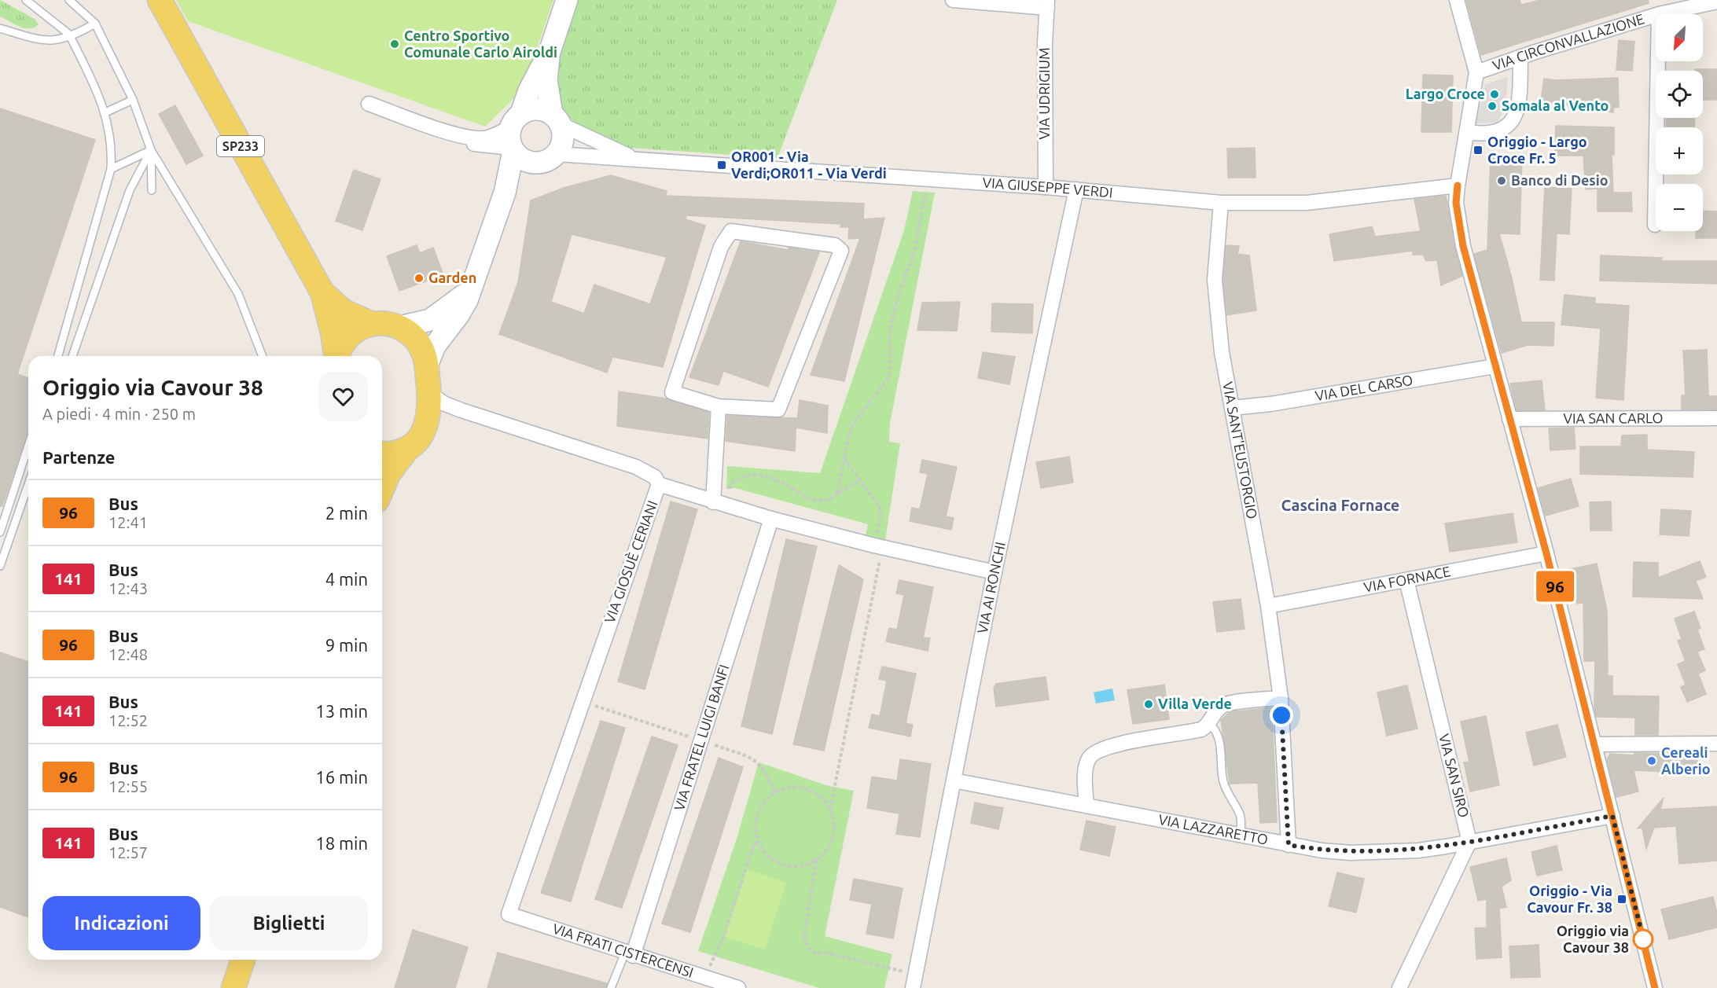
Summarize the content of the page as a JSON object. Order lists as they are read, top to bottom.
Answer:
{
  "streets": {
    "main road": ["SP233"],
    "street": [
      "VIA CIRCONVALLAZIONE",
      "VIA UDRIGIUM",
      "VIA GIUSEPPE VERDI",
      "VIA DEL CARSO",
      "VIA SAN CARLO",
      "VIA SANT'EUSTORGIO",
      "VIA GIOSUÈ CERIANI",
      "VIA FORNACE",
      "VIA AI RONCHI",
      "VIA FRATEL LUIGI BANFI",
      "VIA SAN SIRO",
      "VIA LAZZARETTO",
      "VIA FRATI CISTERCENSI"
    ]
  },
  "crossings": [
    ["VIA UDRIGIUM", "VIA GIUSEPPE VERDI"],
    ["VIA GIUSEPPE VERDI", "VIA SANT'EUSTORGIO"],
    ["VIA GIUSEPPE VERDI", "VIA AI RONCHI"],
    ["VIA DEL CARSO", "VIA SANT'EUSTORGIO"],
    ["VIA SANT'EUSTORGIO", "VIA FORNACE"],
    ["VIA SANT'EUSTORGIO", "VIA LAZZARETTO"],
    ["VIA GIOSUÈ CERIANI", "VIA AI RONCHI"],
    ["VIA GIOSUÈ CERIANI", "VIA FRATEL LUIGI BANFI"],
    ["VIA GIOSUÈ CERIANI", "VIA FRATI CISTERCENSI"],
    ["VIA FORNACE", "VIA SAN SIRO"],
    ["VIA AI RONCHI", "VIA LAZZARETTO"],
    ["VIA FRATEL LUIGI BANFI", "VIA FRATI CISTERCENSI"],
    ["VIA SAN SIRO", "VIA LAZZARETTO"]
  ],
  "districts": ["Cascina Fornace"],
  "places": {
    "other": [
      "Centro Sportivo Comunale Carlo Airoldi",
      "Largo Croce",
      "Somala al Vento",
      "Banco di Desio",
      "Garden",
      "Villa Verde",
      "Cereali Alberio",
      "Origgio via Cavour 38"
    ],
    "transit": ["Origgio - Largo Croce Fr. 5", "OR001 - Via Verdi;OR011 - Via Verdi", "Origgio - Via Cavour Fr. 38"]
  },
  "lines": ["bus line 96"],
  "north": "bottom left",
  "page": {
    "on_map": "96",
    "map_buttons": ["+", "−"],
    "heading": [
      ["Origgio via Cavour 38", "A piedi · 4 min · 250 m"],
      "Partenze"
    ],
    "list": [
      {
        "mark": "96",
        "name": "Bus",
        "note": "12:41",
        "value": "2 min"
      },
      {
        "mark": "141",
        "name": "Bus",
        "note": "12:43",
        "value": "4 min"
      },
      {
        "mark": "96",
        "name": "Bus",
        "note": "12:48",
        "value": "9 min"
      },
      {
        "mark": "141",
        "name": "Bus",
        "note": "12:52",
        "value": "13 min"
      },
      {
        "mark": "96",
        "name": "Bus",
        "note": "12:55",
        "value": "16 min"
      },
      {
        "mark": "141",
        "name": "Bus",
        "note": "12:57",
        "value": "18 min"
      }
    ],
    "buttons": ["Indicazioni", "Biglietti"]
  }
}
